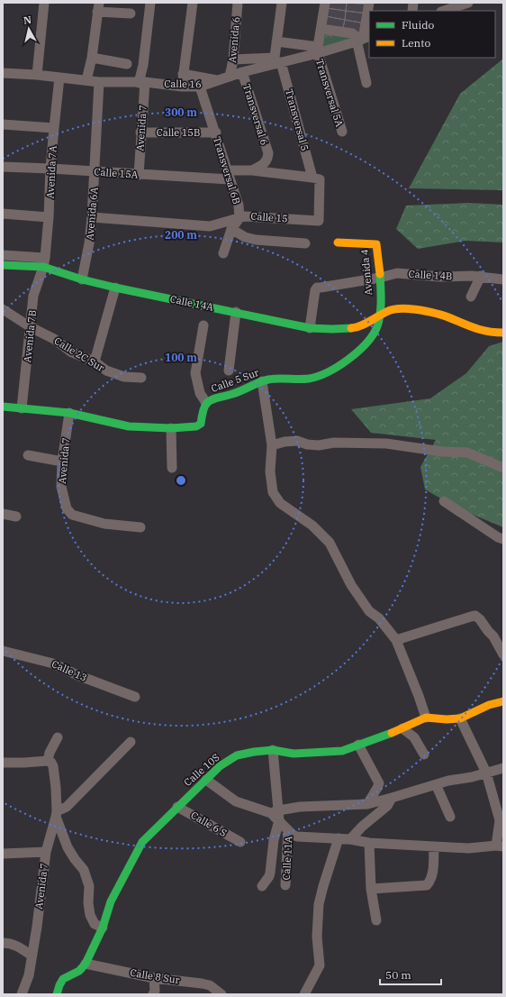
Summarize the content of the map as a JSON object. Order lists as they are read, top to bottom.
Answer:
{
  "streets": {
    "street": [
      "Avenida 6",
      "Calle 16",
      "Transversal 5A",
      "Transversal 6",
      "Transversal 5",
      "Avenida 7",
      "Calle 15B",
      "Transversal 6B",
      "Avenida 7A",
      "Calle 15A",
      "Avenida 6A",
      "Calle 15",
      "Avenida 4",
      "Calle 14B",
      "Calle 14A",
      "Avenida 7B",
      "Calle 2C Sur",
      "Calle 5 Sur",
      "Calle 13",
      "Calle 10S",
      "Calle 6 S",
      "Calle 11A",
      "Calle 8 Sur"
    ]
  },
  "crossings": [
    ["Avenida 6", "Calle 16"],
    ["Calle 16", "Transversal 5A"],
    ["Calle 16", "Transversal 6"],
    ["Calle 16", "Transversal 5"],
    ["Calle 16", "Avenida 7"],
    ["Calle 16", "Transversal 6B"],
    ["Calle 16", "Avenida 7A"],
    ["Calle 16", "Avenida 6A"],
    ["Transversal 6", "Calle 15A"],
    ["Transversal 5", "Calle 15A"],
    ["Transversal 5", "Calle 15"],
    ["Avenida 7", "Calle 15B"],
    ["Avenida 7", "Calle 15A"],
    ["Avenida 7", "Calle 5 Sur"],
    ["Calle 15B", "Transversal 6B"],
    ["Transversal 6B", "Calle 15A"],
    ["Transversal 6B", "Calle 15"],
    ["Avenida 7A", "Calle 15A"],
    ["Avenida 7A", "Calle 14A"],
    ["Avenida 7A", "Avenida 7B"],
    ["Calle 15A", "Avenida 6A"],
    ["Calle 15A", "Calle 15"],
    ["Avenida 6A", "Calle 15"],
    ["Avenida 6A", "Calle 14A"],
    ["Avenida 4", "Calle 14B"],
    ["Avenida 4", "Calle 14A"],
    ["Avenida 4", "Calle 5 Sur"],
    ["Calle 14B", "Calle 14A"],
    ["Calle 14A", "Avenida 7B"],
    ["Calle 14A", "Calle 5 Sur"],
    ["Avenida 7B", "Calle 2C Sur"],
    ["Avenida 7B", "Calle 5 Sur"],
    ["Calle 10S", "Calle 6 S"],
    ["Calle 10S", "Calle 8 Sur"]
  ],
  "legend": ["Fluido", "Lento"],
  "scale_bar": "50 m",
  "north": "top",
  "rings": ["300 m", "200 m", "100 m"]
}
